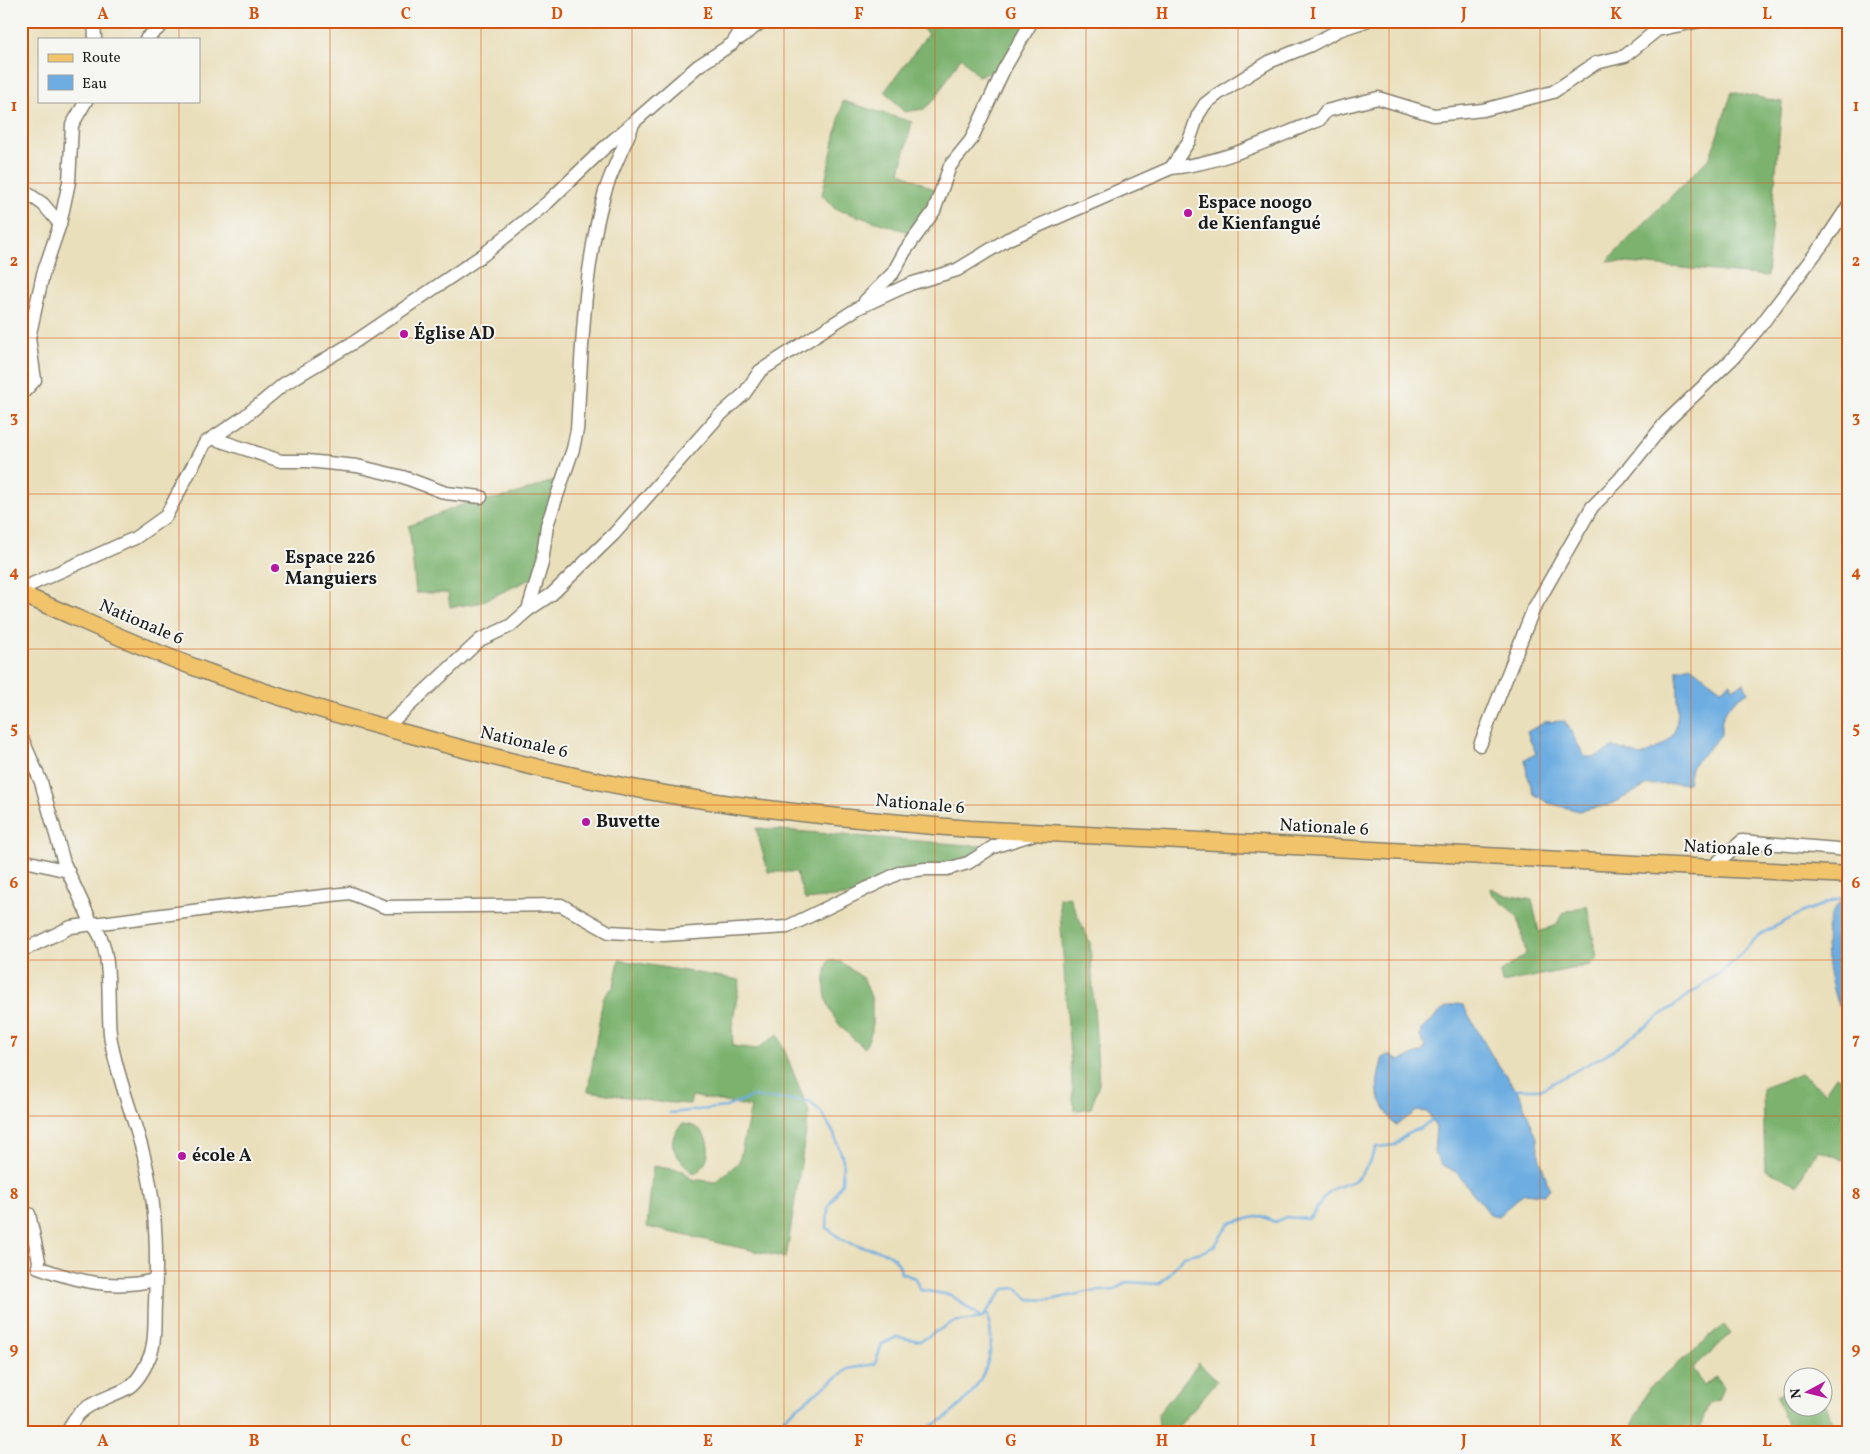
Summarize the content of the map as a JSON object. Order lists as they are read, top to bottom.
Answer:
{
  "streets": {
    "main road": ["Nationale 6"]
  },
  "places": [
    "Espace noogo de Kienfangué",
    "Église AD",
    "Espace 226 Manguiers",
    "Buvette",
    "école A"
  ],
  "legend": ["Route", "Eau"],
  "north": "left",
  "grid": {
    "columns": [
      "A",
      "B",
      "C",
      "D",
      "E",
      "F",
      "G",
      "H",
      "I",
      "J",
      "K",
      "L"
    ],
    "rows": [
      "1",
      "2",
      "3",
      "4",
      "5",
      "6",
      "7",
      "8",
      "9"
    ]
  }
}
